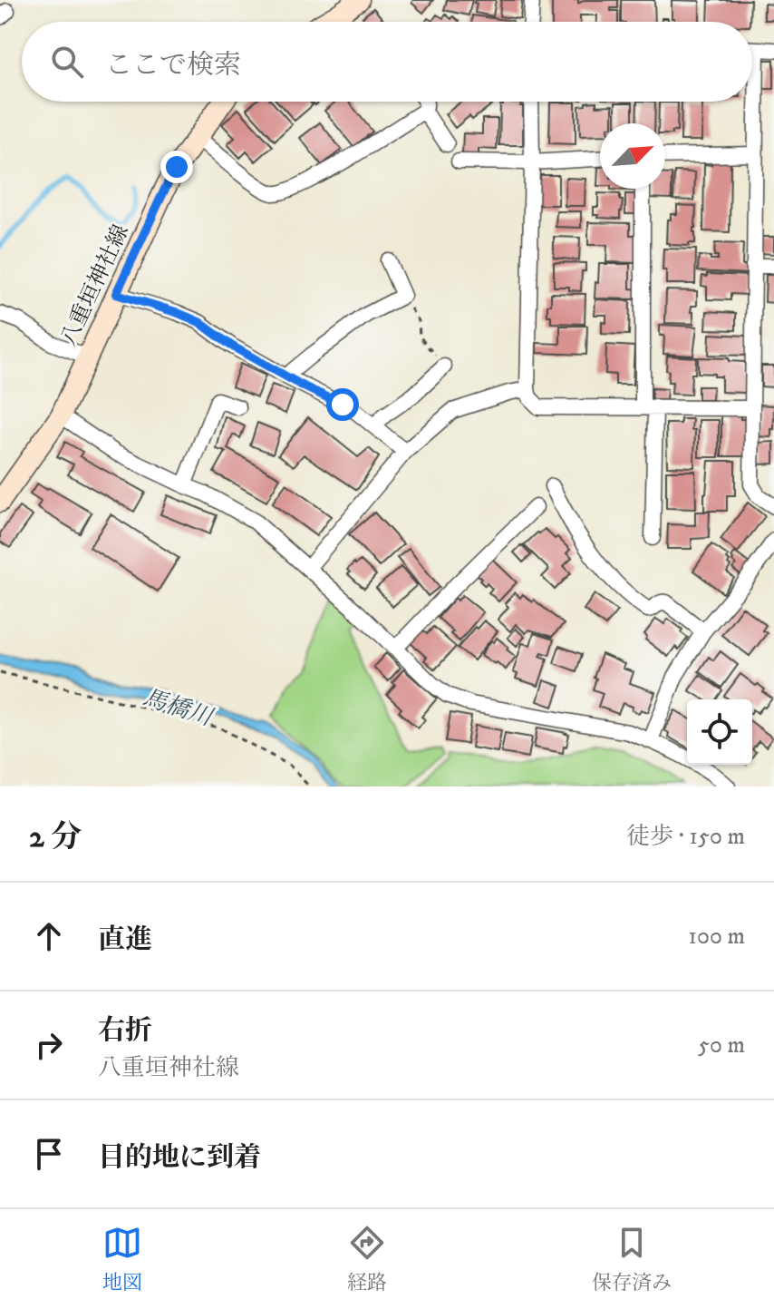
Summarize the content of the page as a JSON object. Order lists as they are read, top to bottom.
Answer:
{
  "streets": {
    "main road": ["八重垣神社線"]
  },
  "water": ["馬橋川"],
  "north": "top right",
  "page": {
    "search": "ここで検索",
    "heading": ["2 分", "徒歩 · 150 m"],
    "list": [
      ["直進", "100 m"],
      ["右折", "八重垣神社線", "50 m"],
      "目的地に到着"
    ],
    "nav": ["地図", "経路", "保存済み"]
  }
}
